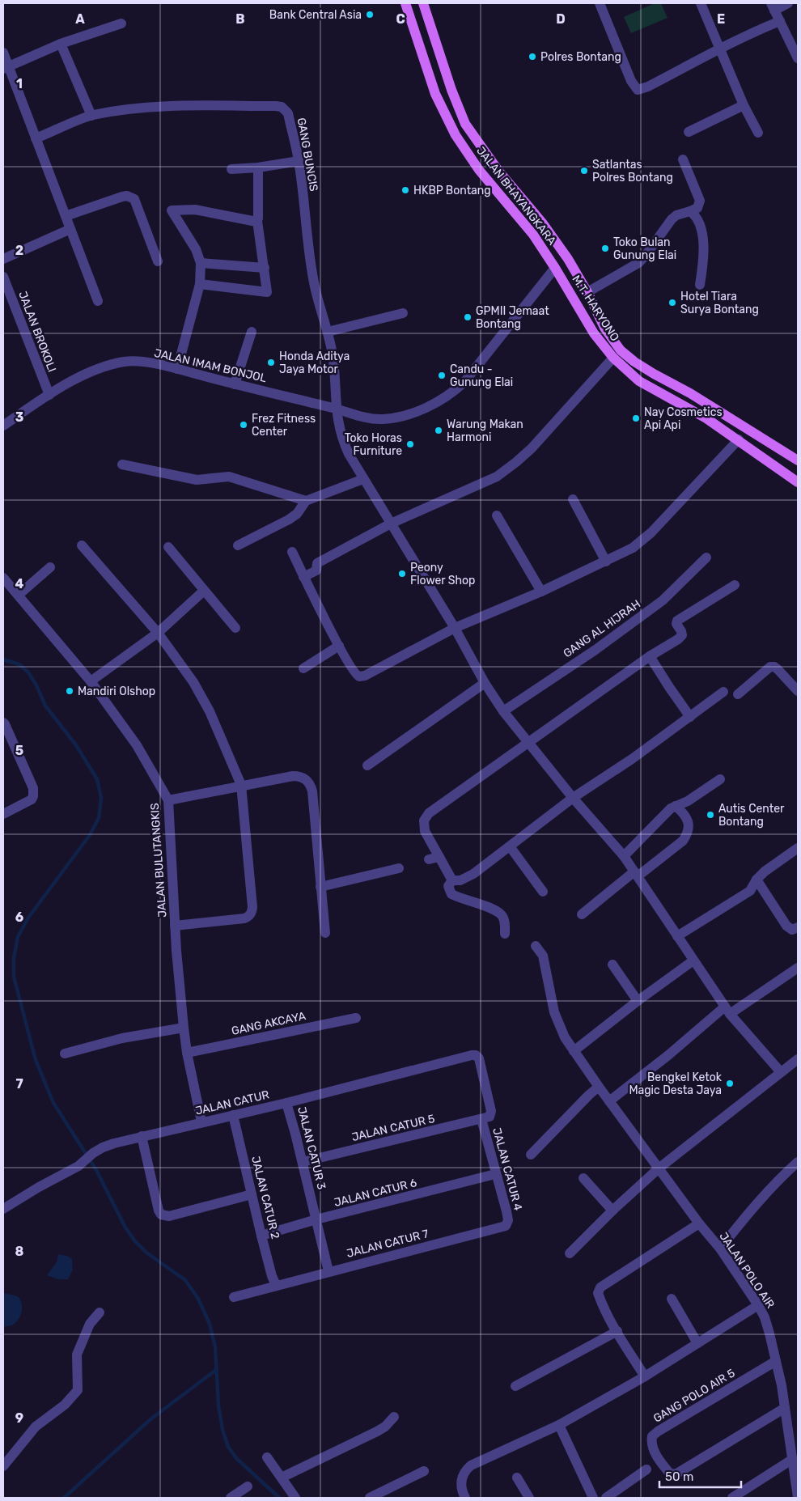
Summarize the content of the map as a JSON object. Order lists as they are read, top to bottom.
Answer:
{
  "streets": {
    "main road": ["JALAN BHAYANGKARA", "M.T. HARYONO"],
    "street": [
      "GANG BUNCIS",
      "JALAN BROKOLI",
      "JALAN IMAM BONJOL",
      "GANG AL HIJRAH",
      "JALAN BULUTANGKIS",
      "GANG AKCAYA",
      "JALAN CATUR",
      "JALAN CATUR 5",
      "JALAN CATUR 3",
      "JALAN CATUR 4",
      "JALAN CATUR 6",
      "JALAN CATUR 2",
      "JALAN CATUR 7",
      "JALAN POLO AIR",
      "GANG POLO AIR 5"
    ]
  },
  "crossings": [
    ["GANG BUNCIS", "JALAN IMAM BONJOL"],
    ["GANG BUNCIS", "GANG AL HIJRAH"],
    ["JALAN BHAYANGKARA", "M.T. HARYONO"],
    ["JALAN BHAYANGKARA", "JALAN IMAM BONJOL"],
    ["M.T. HARYONO", "JALAN IMAM BONJOL"],
    ["JALAN BROKOLI", "JALAN IMAM BONJOL"],
    ["JALAN BULUTANGKIS", "GANG AKCAYA"],
    ["JALAN BULUTANGKIS", "JALAN CATUR"],
    ["JALAN CATUR", "JALAN CATUR 3"],
    ["JALAN CATUR", "JALAN CATUR 4"],
    ["JALAN CATUR", "JALAN CATUR 2"],
    ["JALAN CATUR 5", "JALAN CATUR 3"],
    ["JALAN CATUR 5", "JALAN CATUR 4"],
    ["JALAN CATUR 3", "JALAN CATUR 6"],
    ["JALAN CATUR 3", "JALAN CATUR 7"],
    ["JALAN CATUR 4", "JALAN CATUR 6"],
    ["JALAN CATUR 4", "JALAN CATUR 7"],
    ["JALAN CATUR 6", "JALAN CATUR 2"],
    ["JALAN CATUR 2", "JALAN CATUR 7"],
    ["JALAN POLO AIR", "GANG POLO AIR 5"]
  ],
  "places": [
    "Bank Central Asia",
    "Polres Bontang",
    "Satlantas Polres Bontang",
    "HKBP Bontang",
    "Toko Bulan Gunung Elai",
    "Hotel Tiara Surya Bontang",
    "GPMII Jemaat Bontang",
    "Honda Aditya Jaya Motor",
    "Candu - Gunung Elai",
    "Nay Cosmetics Api Api",
    "Frez Fitness Center",
    "Warung Makan Harmoni",
    "Toko Horas Furniture",
    "Peony Flower Shop",
    "Mandiri Olshop",
    "Autis Center Bontang",
    "Bengkel Ketok Magic Desta Jaya"
  ],
  "scale_bar": "50 m",
  "grid": {
    "columns": [
      "A",
      "B",
      "C",
      "D",
      "E"
    ],
    "rows": [
      "1",
      "2",
      "3",
      "4",
      "5",
      "6",
      "7",
      "8",
      "9"
    ]
  }
}
